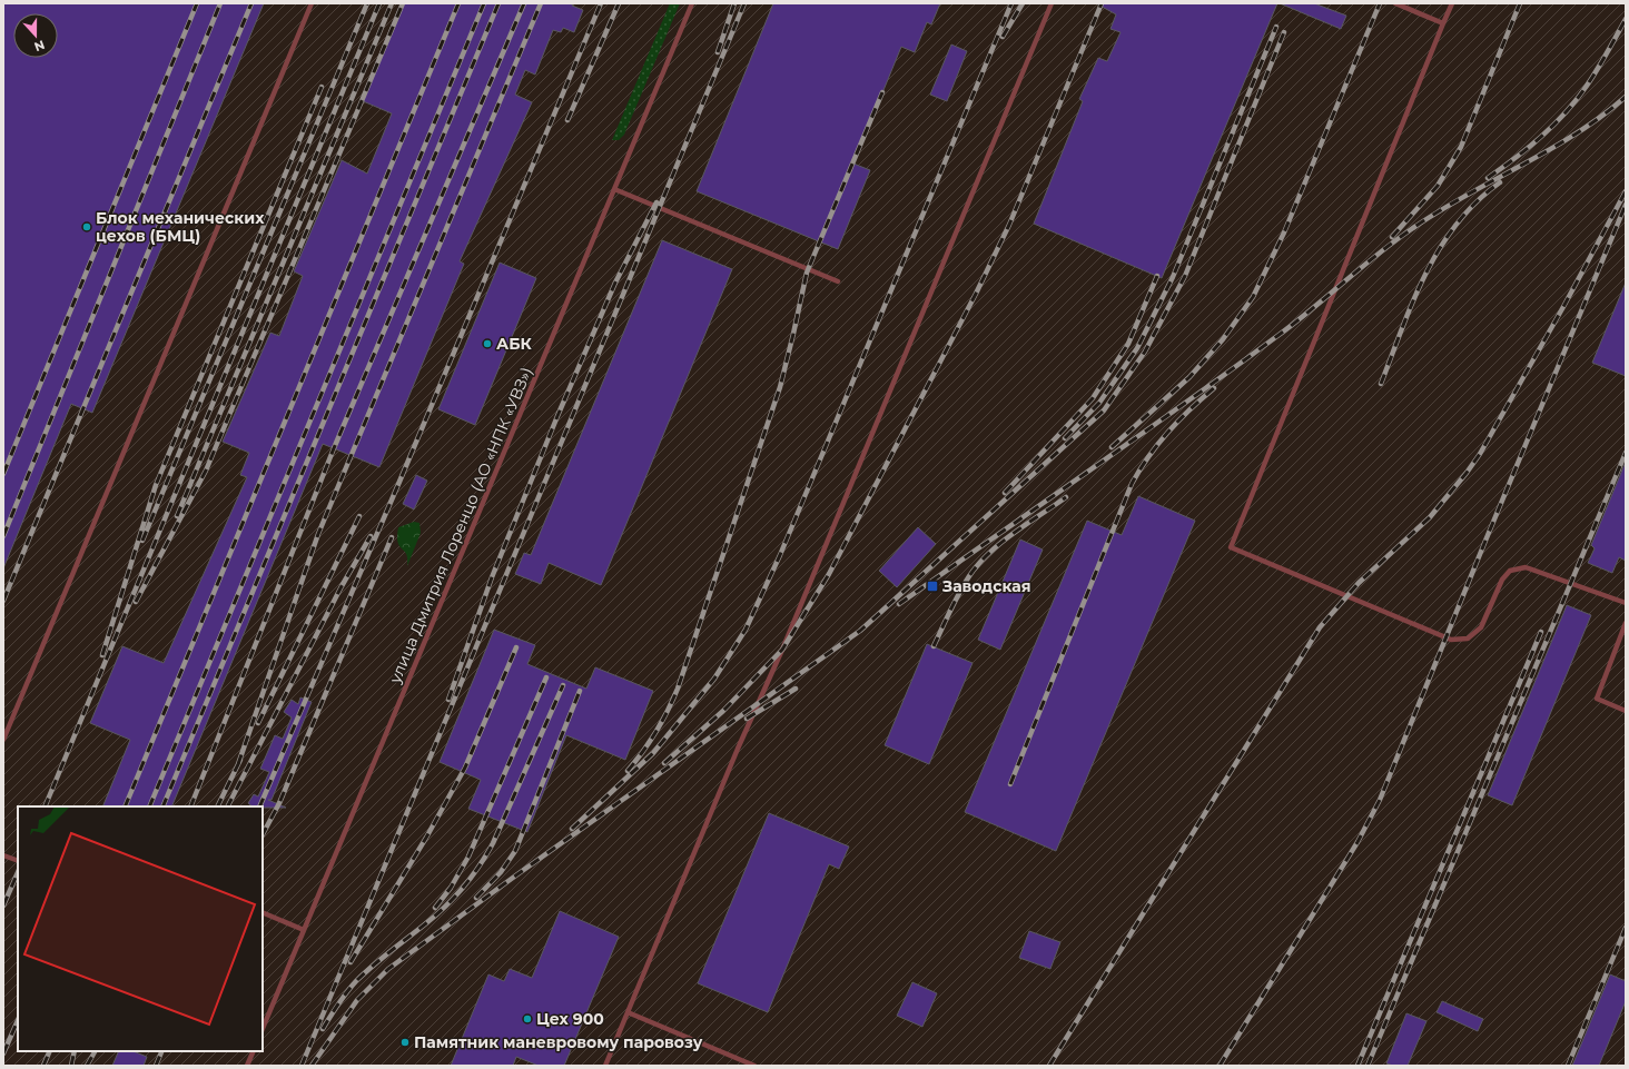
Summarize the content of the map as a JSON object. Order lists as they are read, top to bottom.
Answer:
{
  "streets": {
    "lane": ["улица Дмитрия Лоренцо (АО «НПК «УВЗ»)"]
  },
  "places": {
    "other": [
      "Блок механических цехов (БМЦ)",
      "АБК",
      "Цех 900",
      "Памятник маневровому паровозу"
    ],
    "transit": ["Заводская"]
  },
  "north": "bottom"
}
